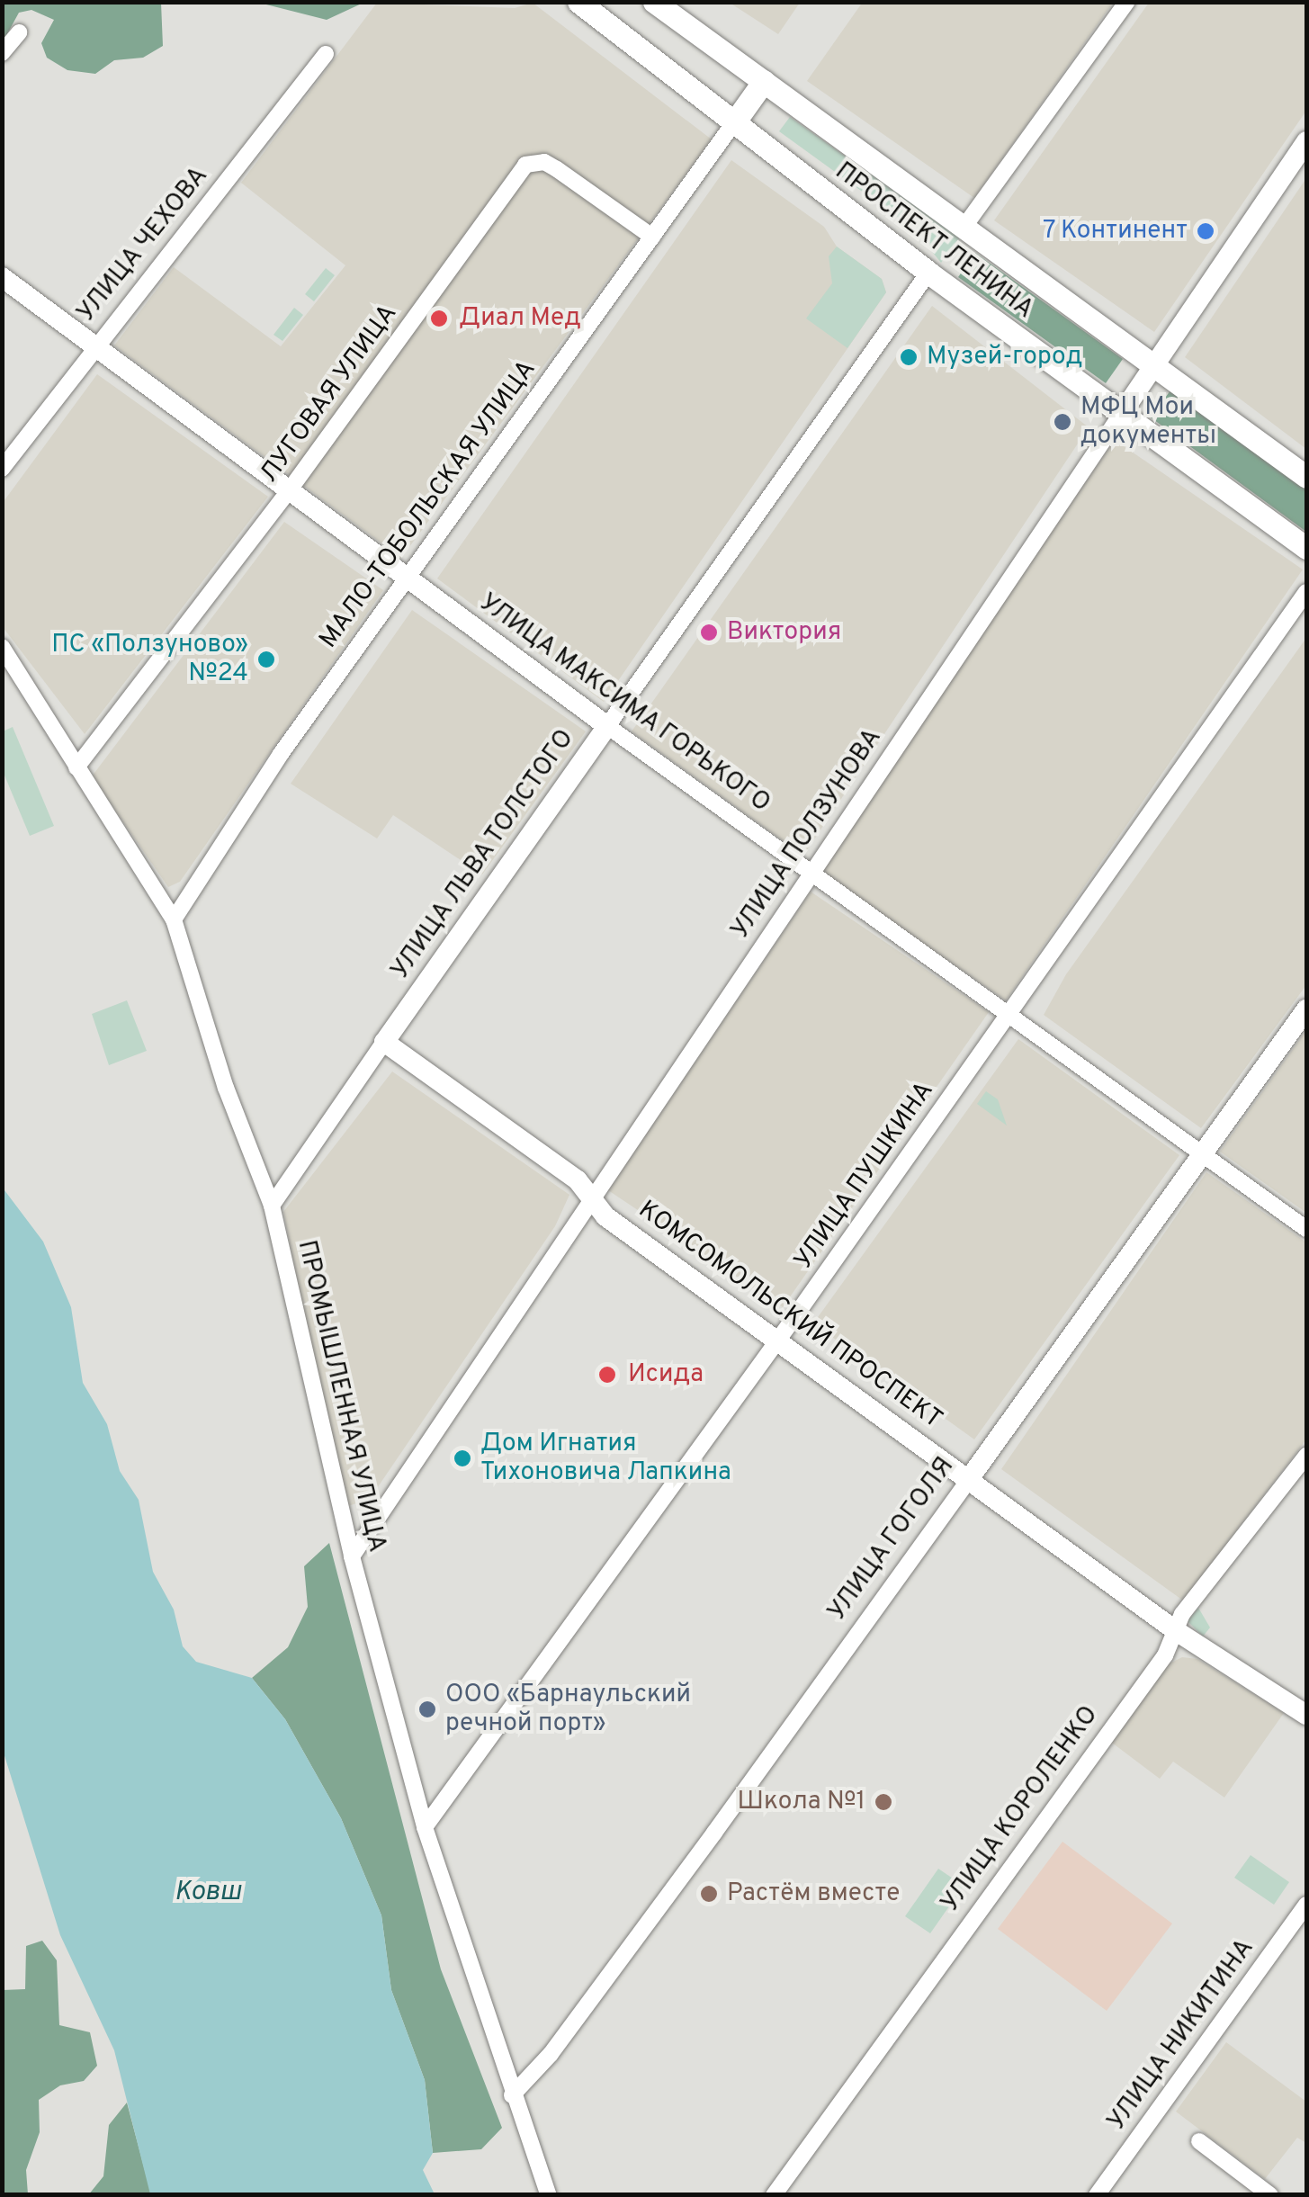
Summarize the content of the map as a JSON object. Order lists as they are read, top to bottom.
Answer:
{
  "streets": {
    "main road": ["ПРОСПЕКТ ЛЕНИНА"],
    "street": [
      "УЛИЦА ЧЕХОВА",
      "ЛУГОВАЯ УЛИЦА",
      "МАЛО-ТОБОЛЬСКАЯ УЛИЦА",
      "УЛИЦА МАКСИМА ГОРЬКОГО",
      "УЛИЦА ПОЛЗУНОВА",
      "УЛИЦА ЛЬВА ТОЛСТОГО",
      "УЛИЦА ПУШКИНА",
      "КОМСОМОЛЬСКИЙ ПРОСПЕКТ",
      "ПРОМЫШЛЕННАЯ УЛИЦА",
      "УЛИЦА ГОГОЛЯ",
      "УЛИЦА КОРОЛЕНКО",
      "УЛИЦА НИКИТИНА"
    ]
  },
  "crossings": [
    ["ПРОСПЕКТ ЛЕНИНА", "МАЛО-ТОБОЛЬСКАЯ УЛИЦА"],
    ["ПРОСПЕКТ ЛЕНИНА", "УЛИЦА ПОЛЗУНОВА"],
    ["ПРОСПЕКТ ЛЕНИНА", "УЛИЦА ЛЬВА ТОЛСТОГО"],
    ["УЛИЦА ЧЕХОВА", "УЛИЦА МАКСИМА ГОРЬКОГО"],
    ["ЛУГОВАЯ УЛИЦА", "МАЛО-ТОБОЛЬСКАЯ УЛИЦА"],
    ["ЛУГОВАЯ УЛИЦА", "УЛИЦА МАКСИМА ГОРЬКОГО"],
    ["ЛУГОВАЯ УЛИЦА", "ПРОМЫШЛЕННАЯ УЛИЦА"],
    ["МАЛО-ТОБОЛЬСКАЯ УЛИЦА", "УЛИЦА МАКСИМА ГОРЬКОГО"],
    ["МАЛО-ТОБОЛЬСКАЯ УЛИЦА", "ПРОМЫШЛЕННАЯ УЛИЦА"],
    ["УЛИЦА МАКСИМА ГОРЬКОГО", "УЛИЦА ПОЛЗУНОВА"],
    ["УЛИЦА МАКСИМА ГОРЬКОГО", "УЛИЦА ЛЬВА ТОЛСТОГО"],
    ["УЛИЦА МАКСИМА ГОРЬКОГО", "УЛИЦА ПУШКИНА"],
    ["УЛИЦА МАКСИМА ГОРЬКОГО", "УЛИЦА ГОГОЛЯ"],
    ["УЛИЦА ПОЛЗУНОВА", "КОМСОМОЛЬСКИЙ ПРОСПЕКТ"],
    ["УЛИЦА ПОЛЗУНОВА", "ПРОМЫШЛЕННАЯ УЛИЦА"],
    ["УЛИЦА ЛЬВА ТОЛСТОГО", "КОМСОМОЛЬСКИЙ ПРОСПЕКТ"],
    ["УЛИЦА ЛЬВА ТОЛСТОГО", "ПРОМЫШЛЕННАЯ УЛИЦА"],
    ["УЛИЦА ПУШКИНА", "КОМСОМОЛЬСКИЙ ПРОСПЕКТ"],
    ["УЛИЦА ПУШКИНА", "ПРОМЫШЛЕННАЯ УЛИЦА"],
    ["КОМСОМОЛЬСКИЙ ПРОСПЕКТ", "УЛИЦА ГОГОЛЯ"],
    ["КОМСОМОЛЬСКИЙ ПРОСПЕКТ", "УЛИЦА КОРОЛЕНКО"],
    ["ПРОМЫШЛЕННАЯ УЛИЦА", "УЛИЦА ГОГОЛЯ"]
  ],
  "water": ["Ковш"],
  "places": [
    "7 Континент",
    "Диал Мед",
    "Музей-город",
    "МФЦ Мои документы",
    "Виктория",
    "ПС «Ползуново» №24",
    "Исида",
    "Дом Игнатия Тихоновича Лапкина",
    "ООО «Барнаульский речной порт»",
    "Школа №1",
    "Растём вместе"
  ]
}
